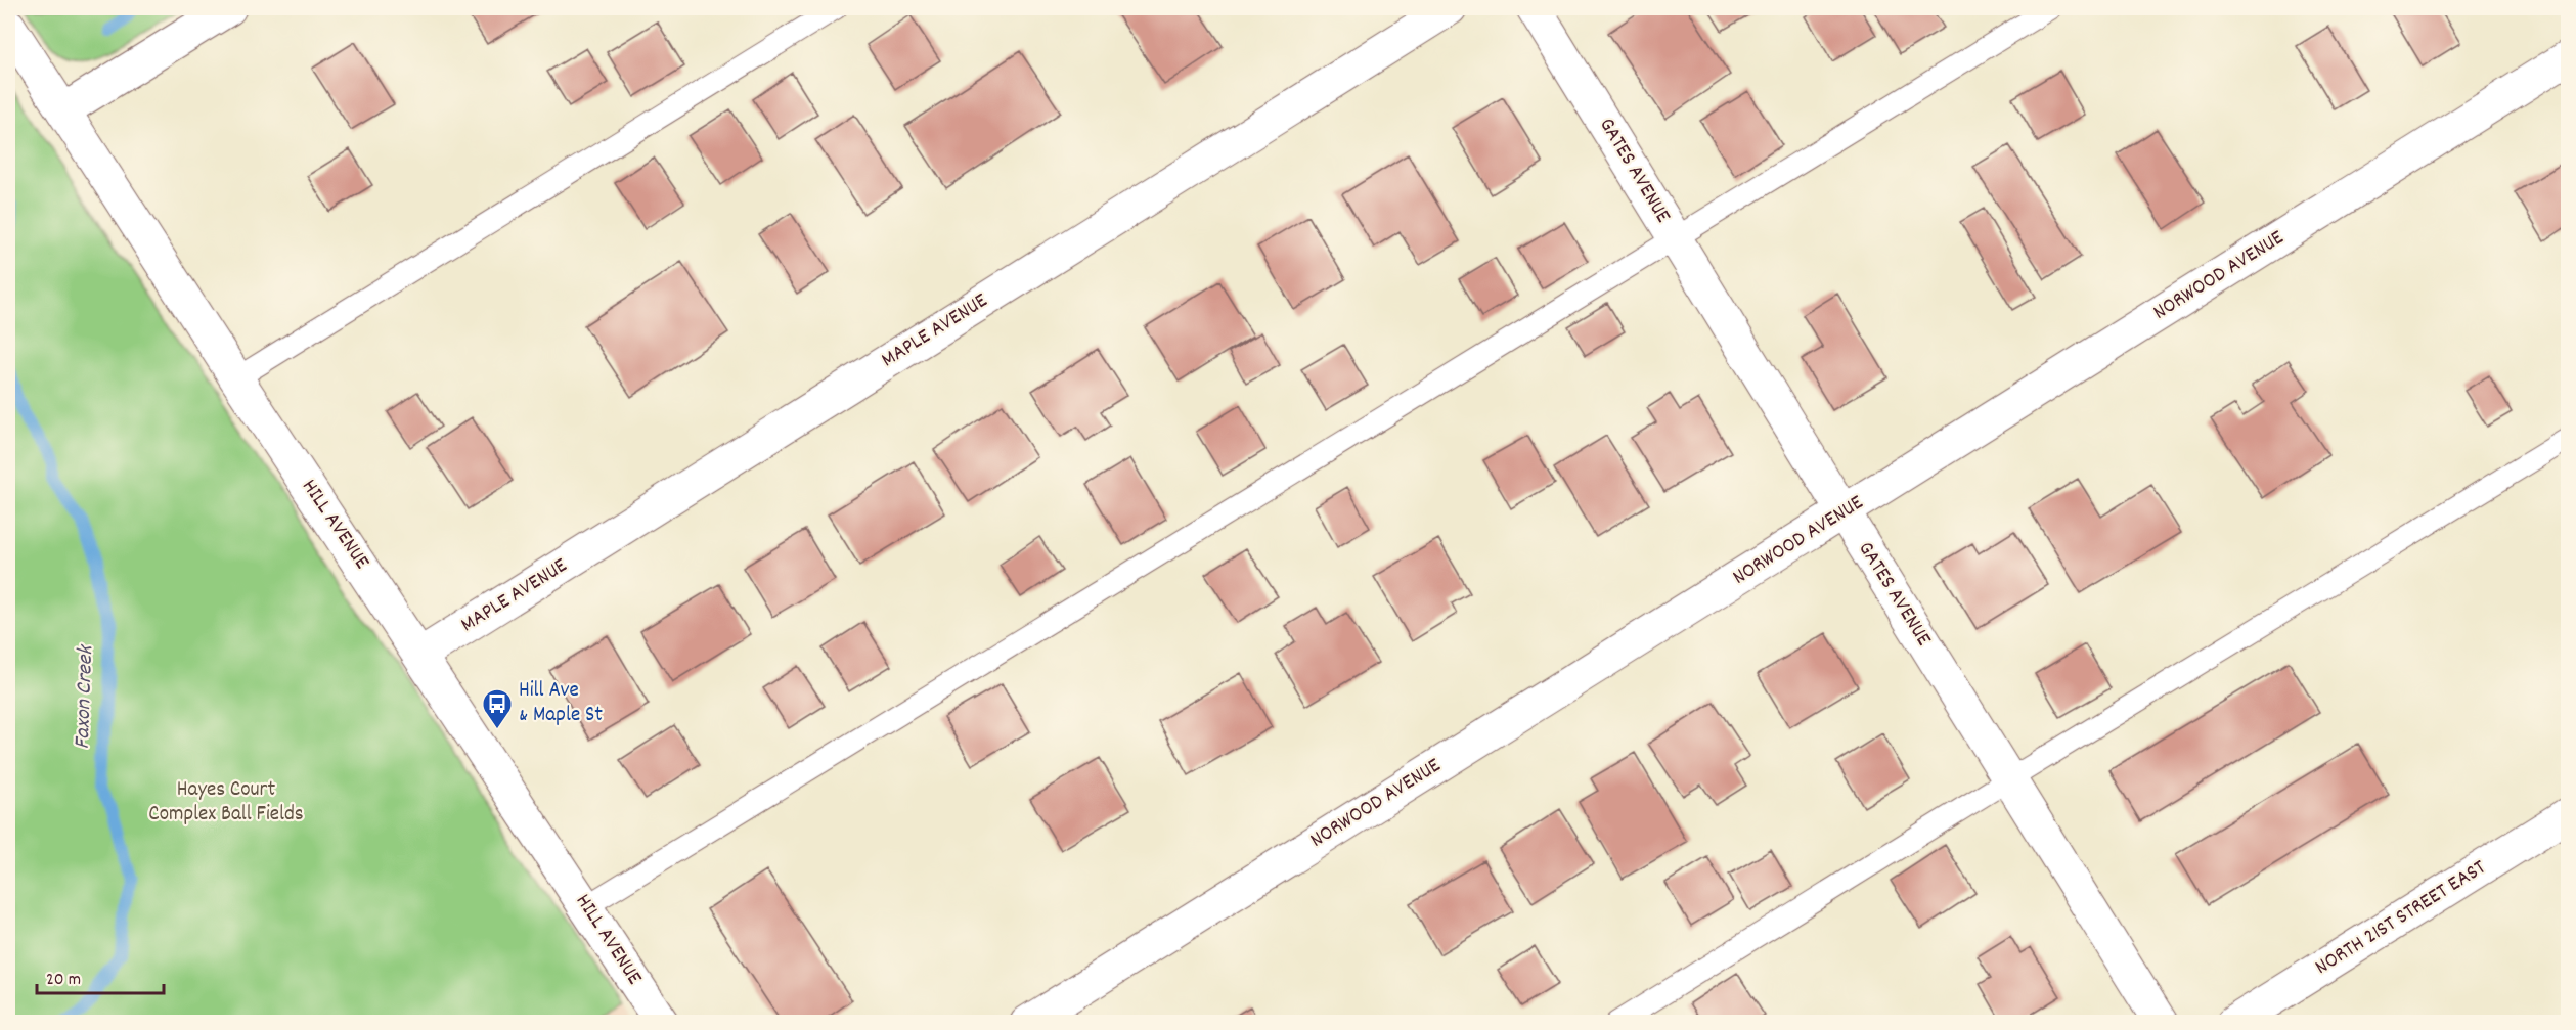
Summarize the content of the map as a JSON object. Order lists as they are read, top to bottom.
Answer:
{
  "streets": {
    "street": [
      "GATES AVENUE",
      "NORWOOD AVENUE",
      "MAPLE AVENUE",
      "HILL AVENUE",
      "NORTH 21ST STREET EAST"
    ]
  },
  "crossings": [
    ["GATES AVENUE", "NORWOOD AVENUE"],
    ["MAPLE AVENUE", "HILL AVENUE"]
  ],
  "water": ["Faxon Creek"],
  "parks": ["Hayes Court Complex Ball Fields"],
  "places": {
    "bus stop": ["Hill Ave & Maple St"]
  },
  "scale_bar": "20 m"
}
